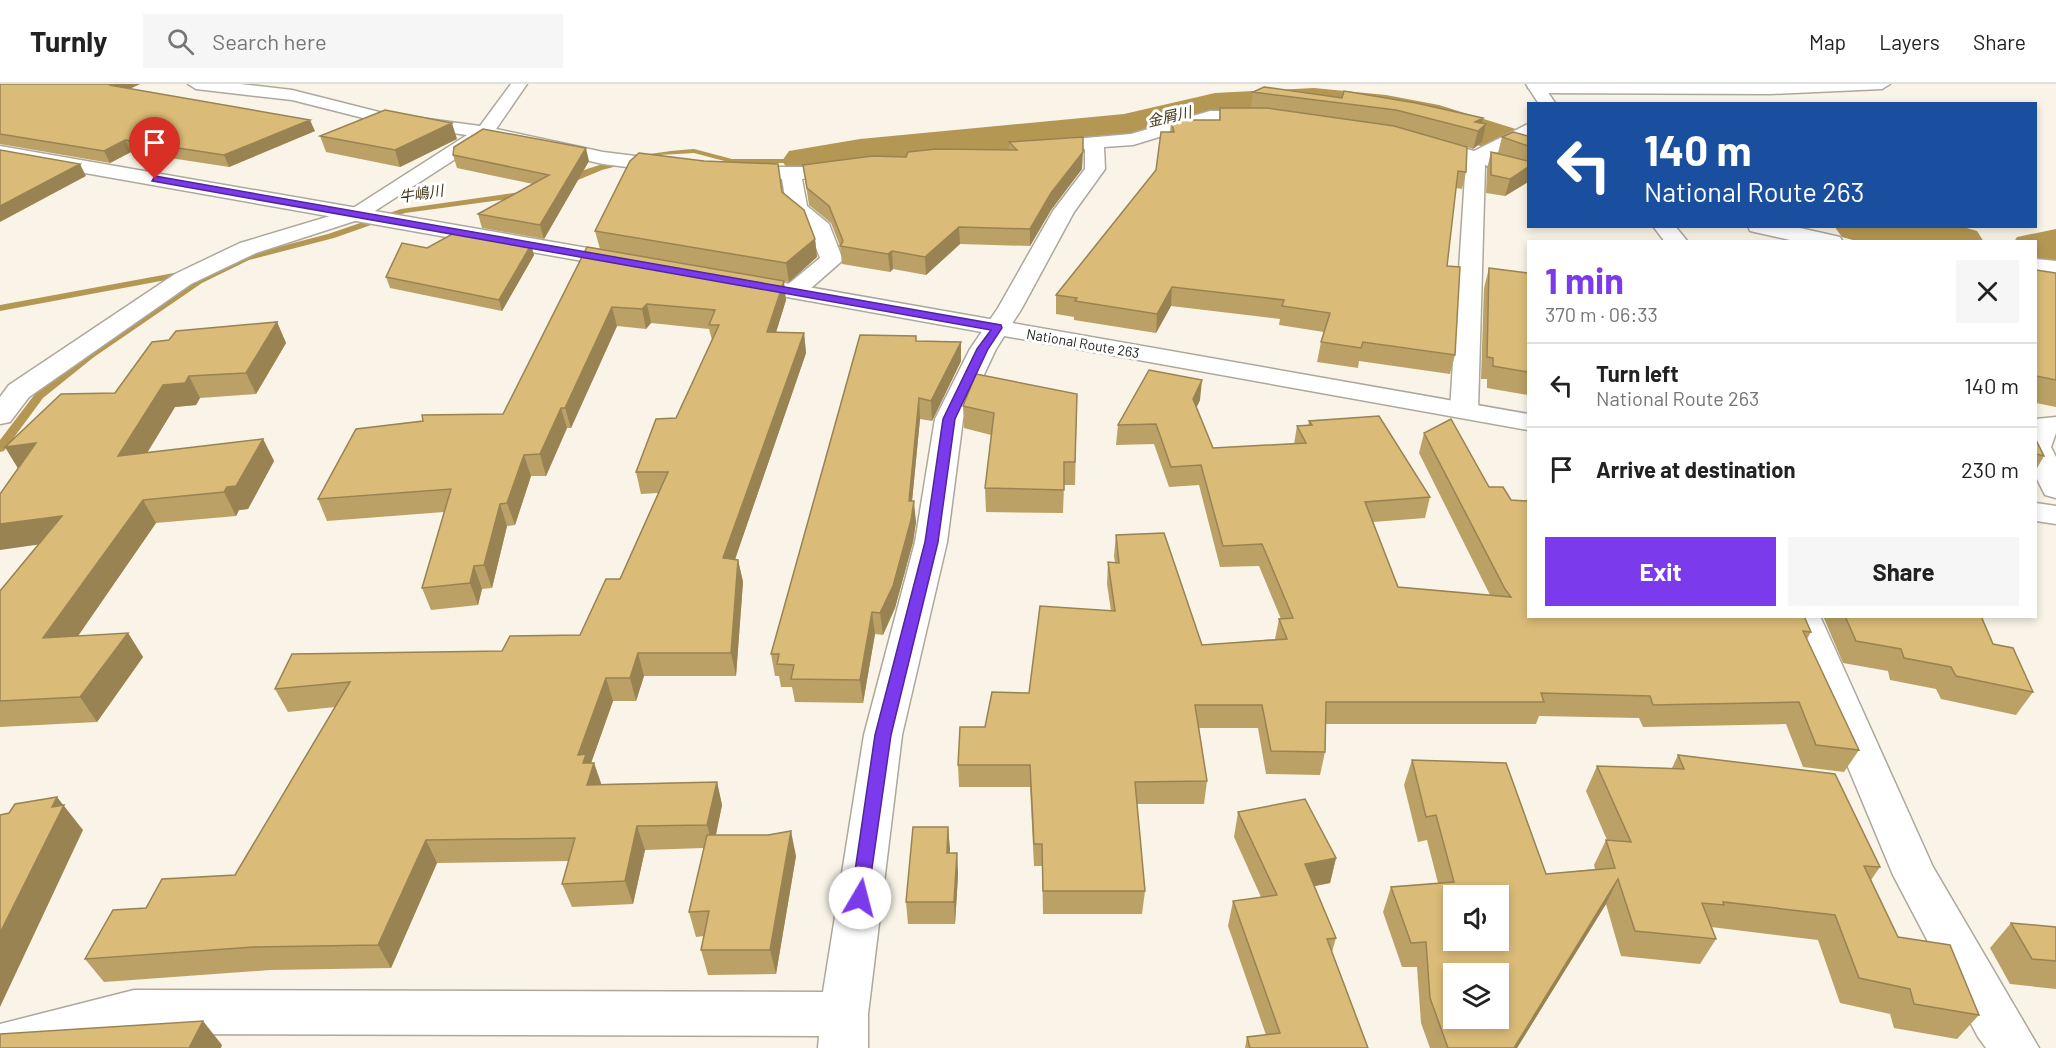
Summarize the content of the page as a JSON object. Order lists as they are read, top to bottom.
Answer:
{
  "streets": {
    "main road": ["National Route 263"]
  },
  "water": ["金屑川", "牛嶋川"],
  "page": {
    "header": "Turnly",
    "search": "Search here",
    "nav": ["Map", "Layers", "Share"],
    "turn": ["140 m", "National Route 263"],
    "heading": ["1 min", "370 m · 06:33"],
    "list": [
      {
        "name": "Turn left",
        "note": "National Route 263",
        "value": "140 m"
      },
      {
        "name": "Arrive at destination",
        "value": "230 m"
      }
    ],
    "buttons": ["Exit", "Share"]
  }
}
